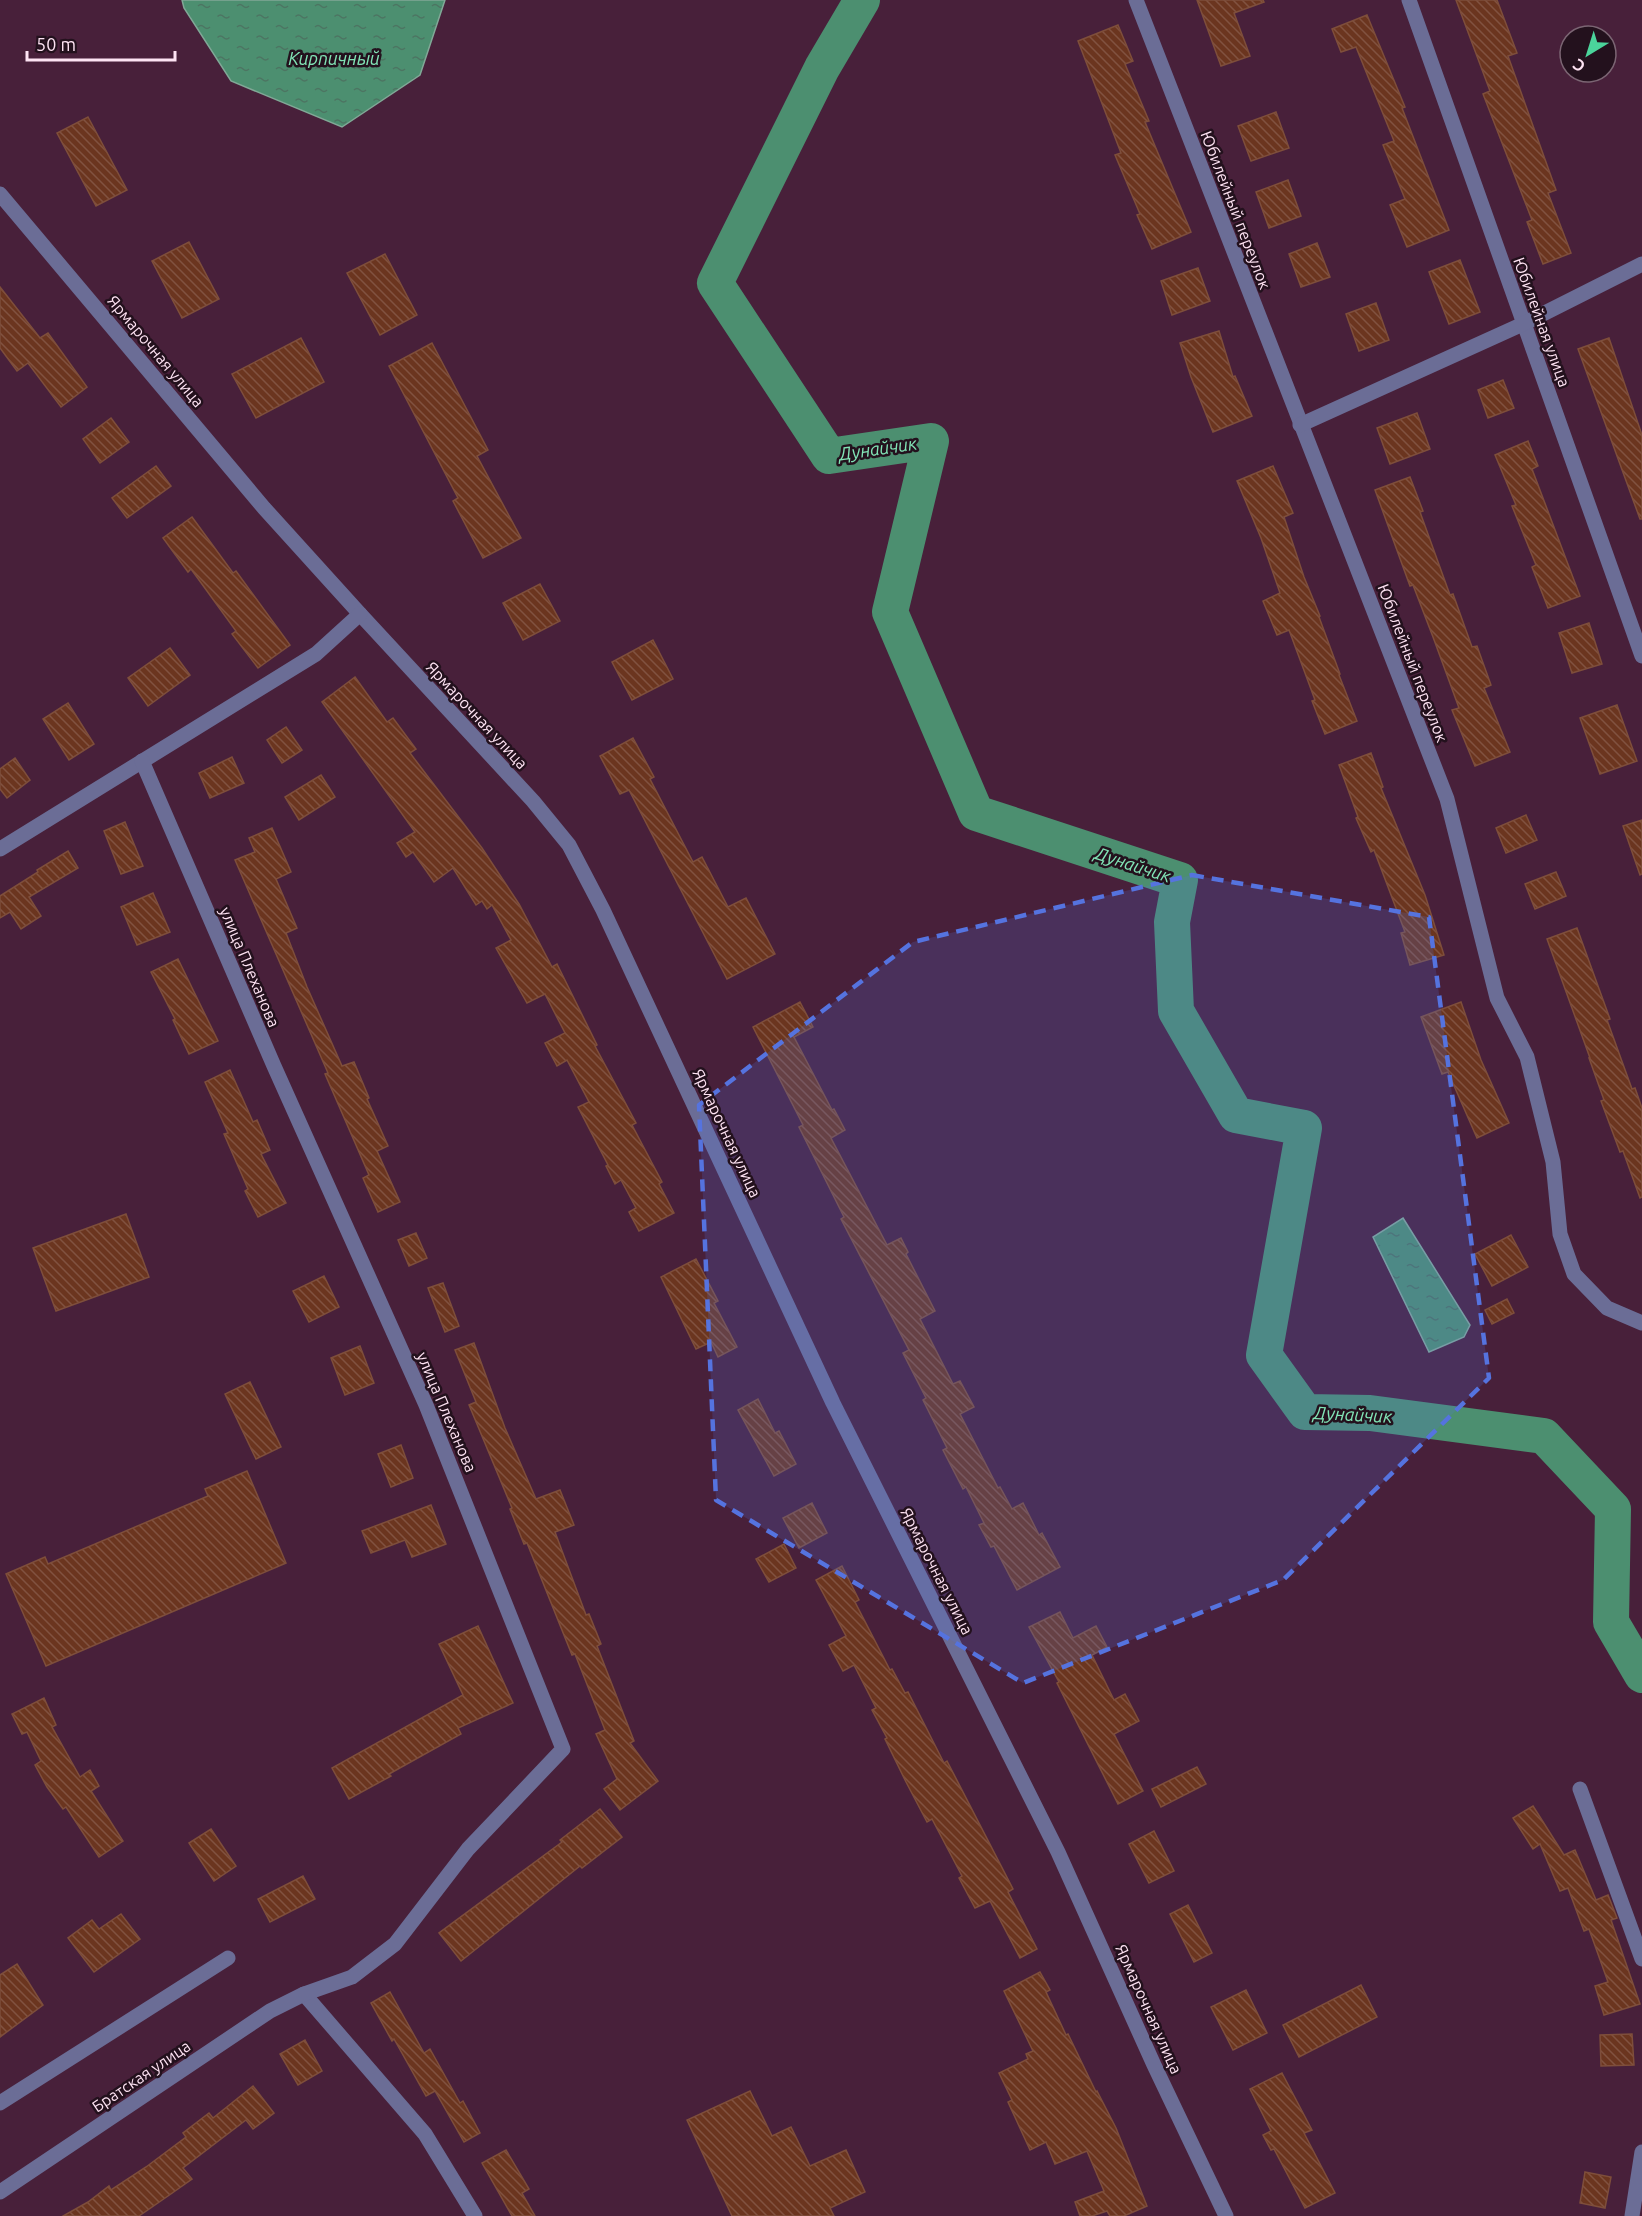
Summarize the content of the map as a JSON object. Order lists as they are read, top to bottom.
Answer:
{
  "streets": {
    "street": [
      "Юбилейный переулок",
      "Юбилейная улица",
      "Ярмарочная улица",
      "улица Плеханова",
      "Братская улица"
    ]
  },
  "crossings": [
    ["улица Плеханова", "Братская улица"]
  ],
  "water": ["Кирпичный", "Дунайчик"],
  "scale_bar": "50 m",
  "north": "bottom left"
}
